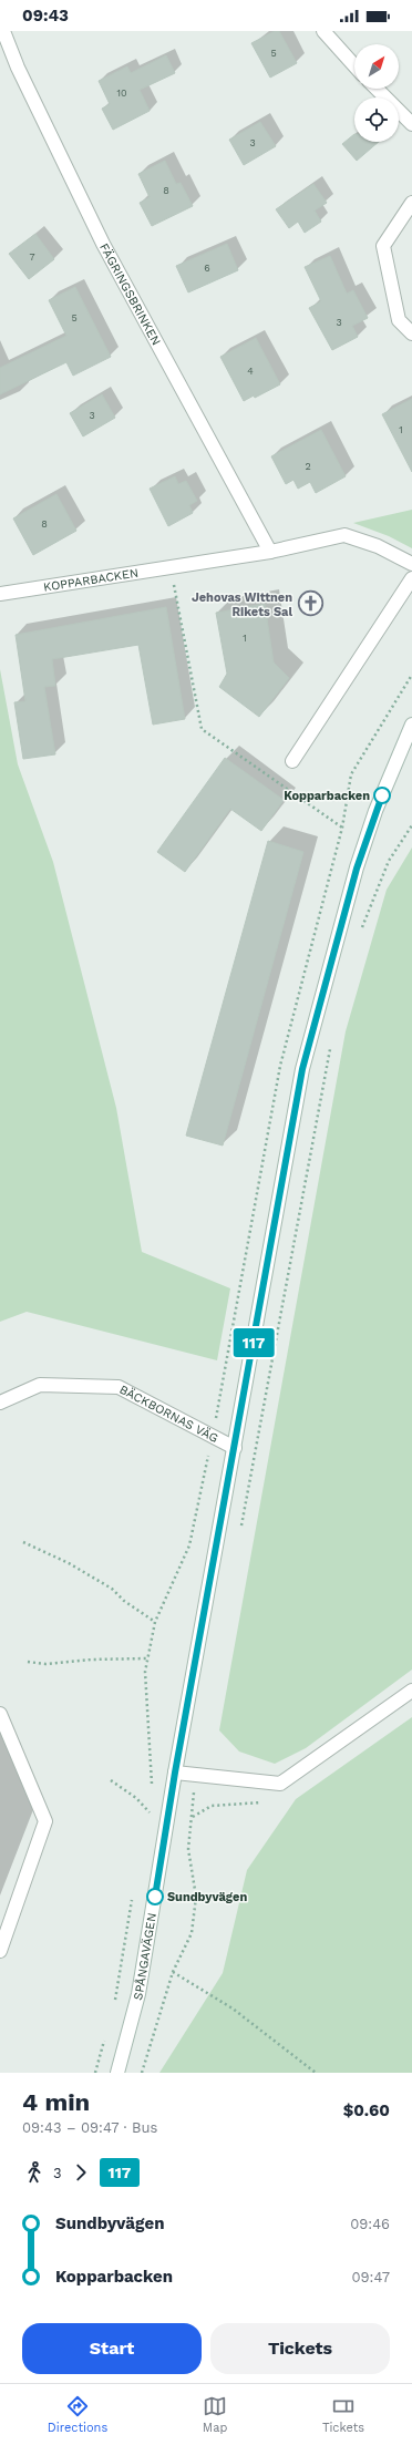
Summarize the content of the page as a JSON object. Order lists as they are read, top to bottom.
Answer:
{
  "streets": {
    "street": [
      "FÄGRINGSBRINKEN",
      "KOPPARBACKEN",
      "BÄCKBORNAS VÄG",
      "SPÅNGAVÄGEN"
    ]
  },
  "crossings": [
    ["FÄGRINGSBRINKEN", "KOPPARBACKEN"],
    ["BÄCKBORNAS VÄG", "SPÅNGAVÄGEN"]
  ],
  "places": {
    "church": ["Jehovas Wittnen Rikets Sal"],
    "other": ["Kopparbacken", "Sundbyvägen"]
  },
  "lines": ["bus line 117"],
  "house_numbers": [
    "5",
    "10",
    "3",
    "8",
    "7",
    "6",
    "5",
    "3",
    "4",
    "3",
    "1",
    "2",
    "8",
    "1"
  ],
  "north": "top right",
  "page": {
    "status": "09:43",
    "on_map": "117",
    "heading": ["4 min", "09:43 – 09:47 · Bus", "$0.60"],
    "legs": ["3", "117"],
    "list": [
      {
        "name": "Sundbyvägen",
        "value": "09:46"
      },
      {
        "name": "Kopparbacken",
        "value": "09:47"
      }
    ],
    "buttons": ["Start", "Tickets"],
    "tabs": ["Directions", "Map", "Tickets"]
  }
}
